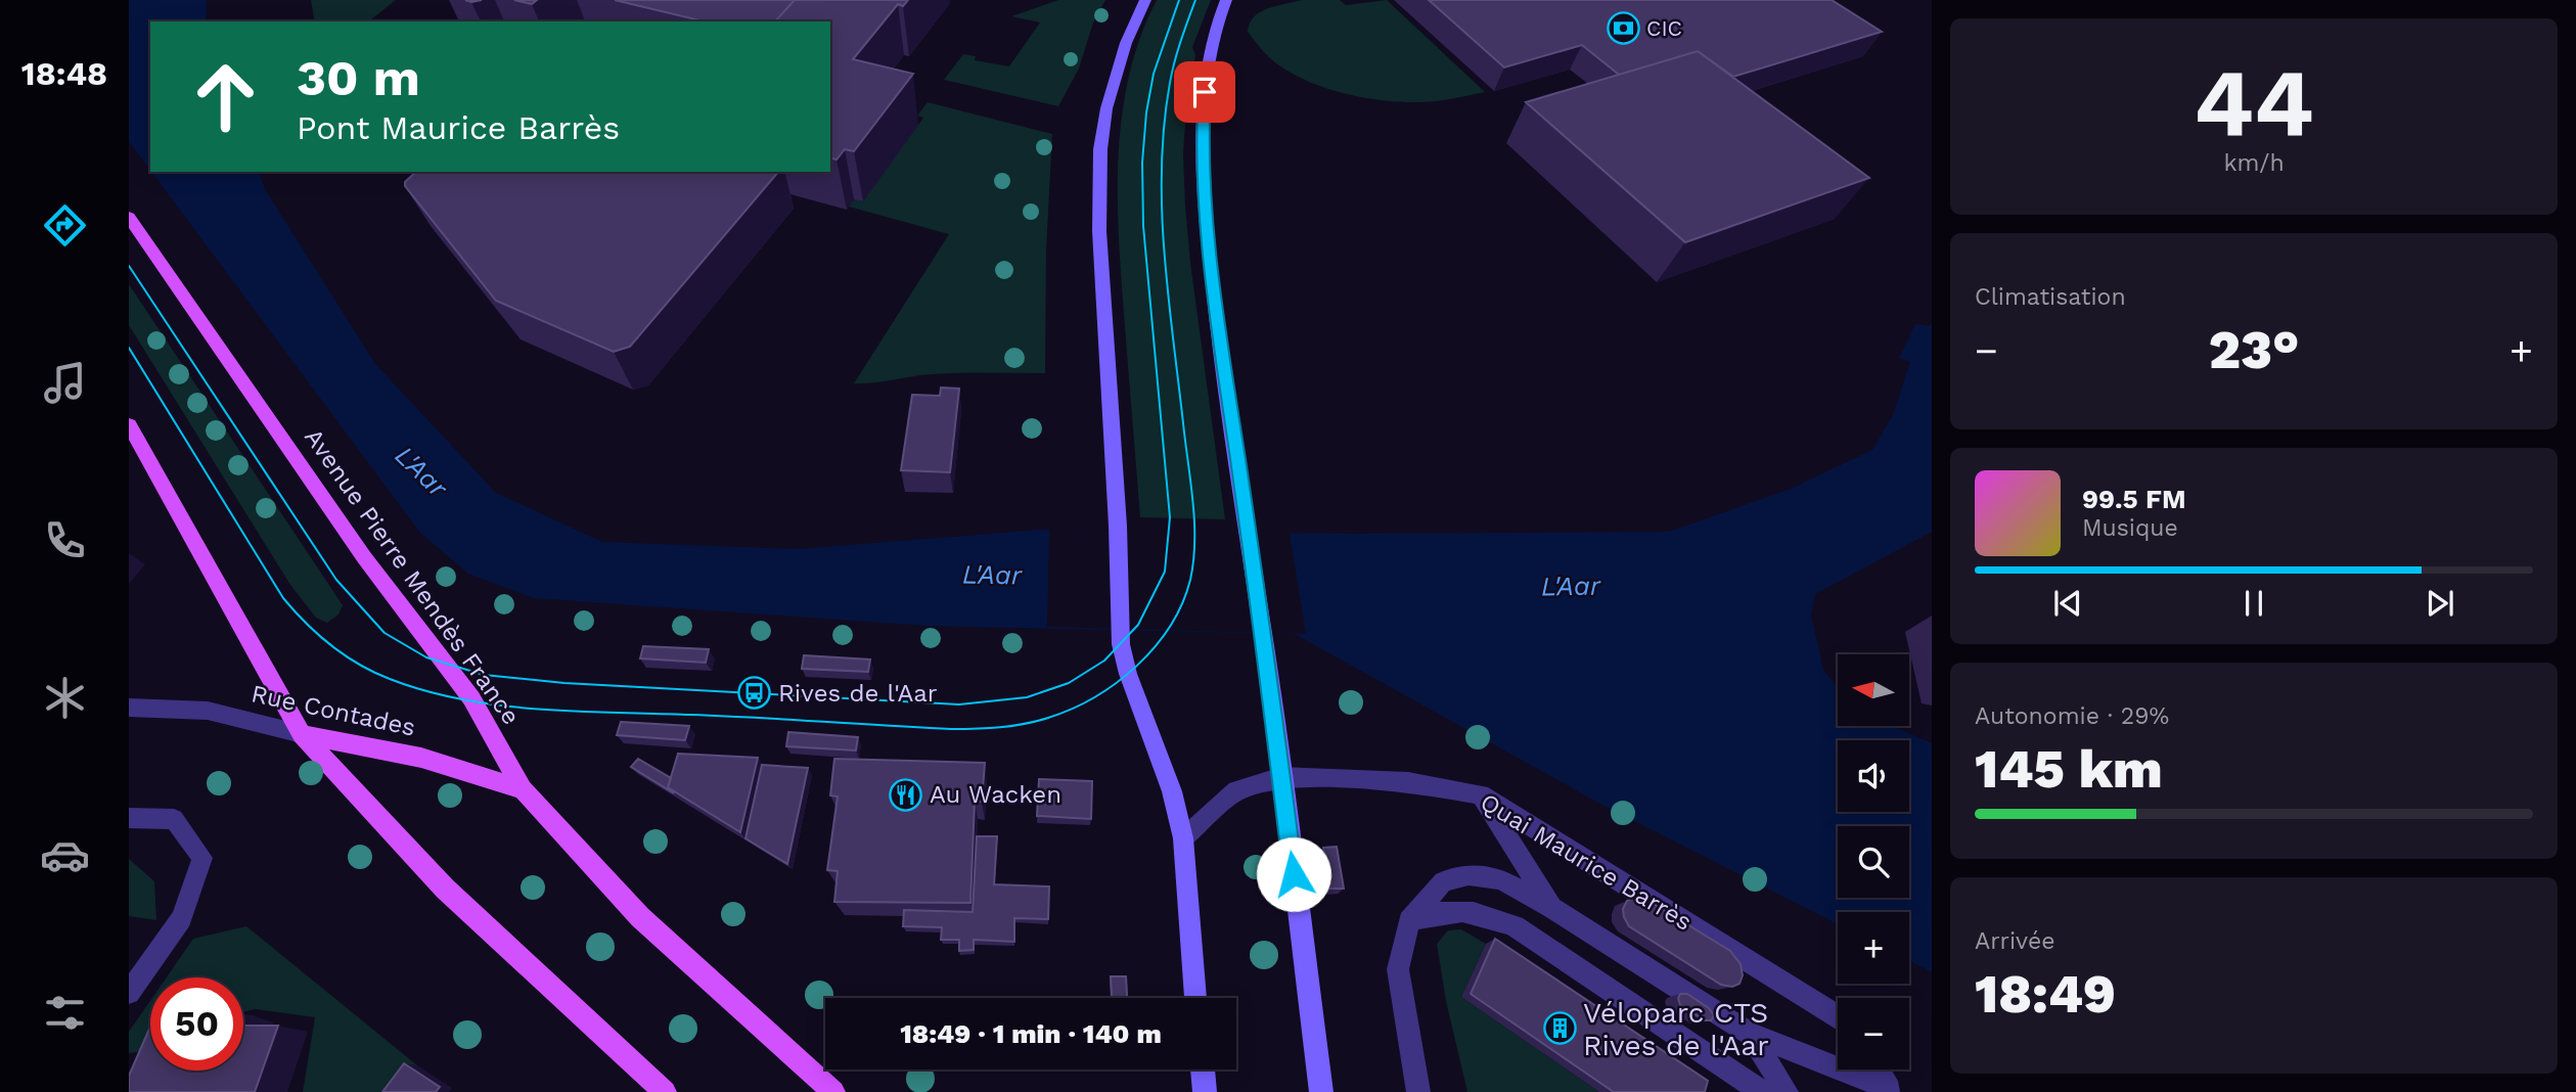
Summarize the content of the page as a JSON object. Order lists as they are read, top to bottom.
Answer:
{
  "streets": {
    "main road": ["Avenue Pierre Mendès France", "Rue Contades"],
    "street": ["Quai Maurice Barrès"]
  },
  "crossings": [
    ["Avenue Pierre Mendès France", "Rue Contades"]
  ],
  "water": ["L'Aar"],
  "places": {
    "bank": ["CIC"],
    "bus stop": ["Rives de l'Aar"],
    "restaurant": ["Au Wacken"],
    "building": ["Véloparc CTS Rives de l'Aar"]
  },
  "north": "left",
  "page": {
    "tabs": "18:48",
    "tile": [
      ["44", "km/h"],
      "Climatisation",
      ["Autonomie · 29%", "145 km"],
      ["Arrivée", "18:49"]
    ],
    "turn": ["30 m", "Pont Maurice Barrès"],
    "heat": ["−", "23°", "+"],
    "song": ["99.5 FM", "Musique"],
    "map_buttons": ["+", "−"],
    "limit": "50",
    "trip": "18:49 · 1 min · 140 m"
  }
}
